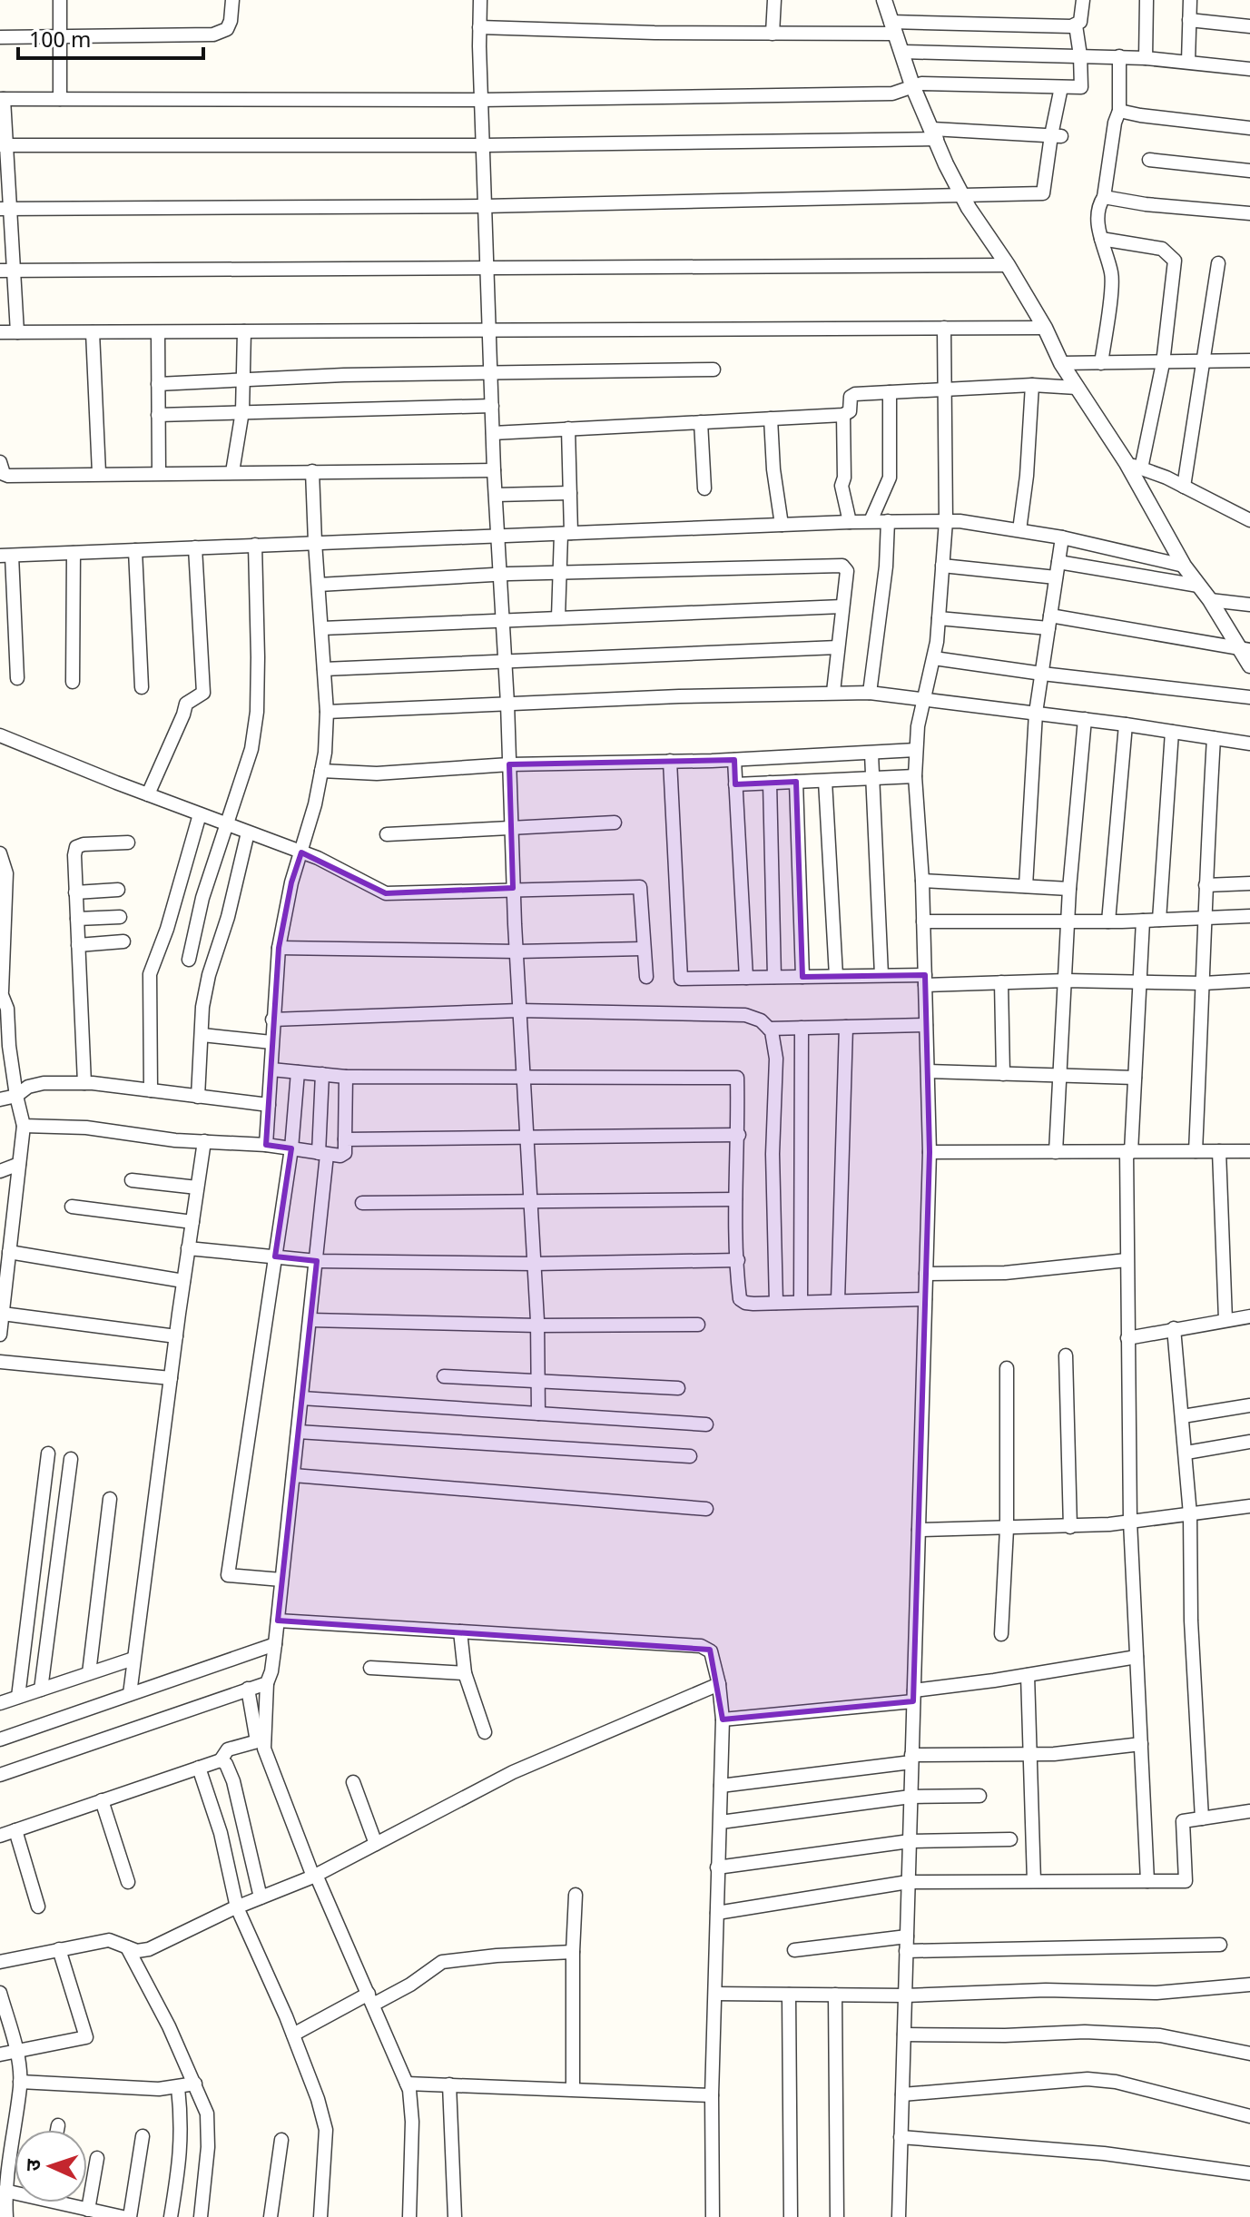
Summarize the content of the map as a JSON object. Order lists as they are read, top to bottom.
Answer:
{
  "scale_bar": "100 m",
  "north": "left"
}
